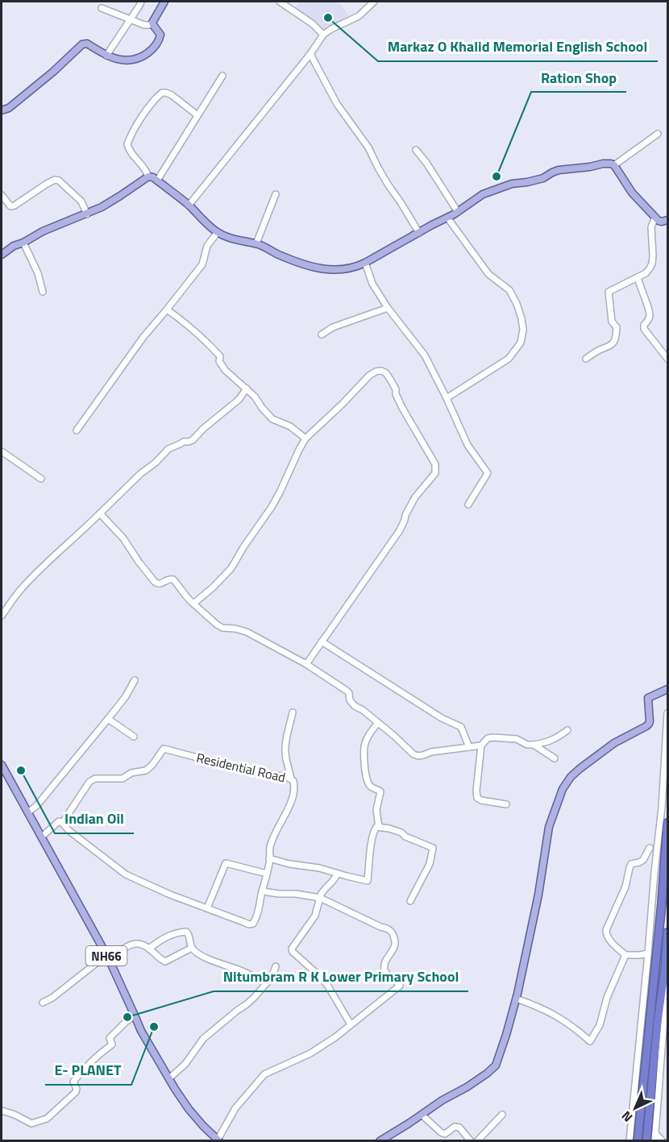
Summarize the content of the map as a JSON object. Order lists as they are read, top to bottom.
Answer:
{
  "streets": {
    "main road": ["NH66"],
    "street": ["Residential Road"]
  },
  "places": [
    "Markaz O Khalid Memorial English School",
    "Ration Shop",
    "Indian Oil",
    "Nitumbram R K Lower Primary School",
    "E- PLANET"
  ],
  "north": "bottom left"
}
